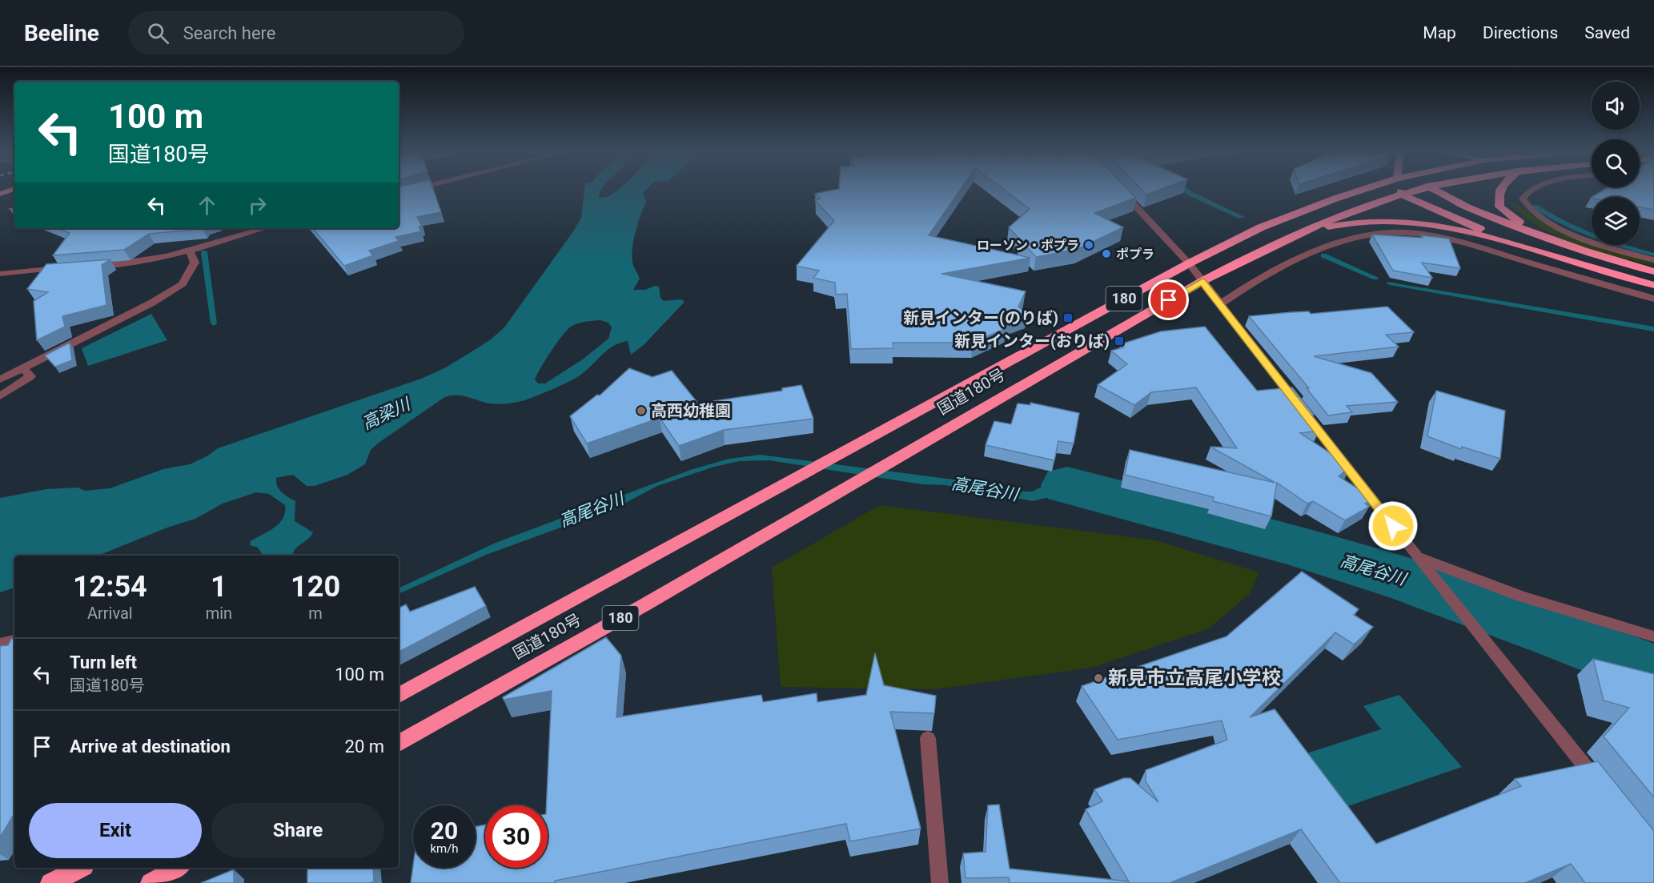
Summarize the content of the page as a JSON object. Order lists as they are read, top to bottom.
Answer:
{
  "streets": {
    "highway": ["180", "国道180号"]
  },
  "water": ["高梁川", "高尾谷川"],
  "places": {
    "other": [
      "ローソン・ポプラ",
      "ポプラ",
      "高西幼稚園",
      "新見市立高尾小学校"
    ],
    "transit": ["新見インター(のりば)", "新見インター(おりば)"]
  },
  "page": {
    "header": "Beeline",
    "search": "Search here",
    "nav": ["Map", "Directions", "Saved"],
    "turn": ["100 m", "国道180号"],
    "eta": [
      "12:54",
      "Arrival",
      "1",
      "min",
      "120",
      "m"
    ],
    "list": [
      {
        "name": "Turn left",
        "note": "国道180号",
        "value": "100 m"
      },
      {
        "name": "Arrive at destination",
        "value": "20 m"
      }
    ],
    "buttons": ["Exit", "Share"],
    "speed": "20 km/h",
    "limit": "30"
  }
}
